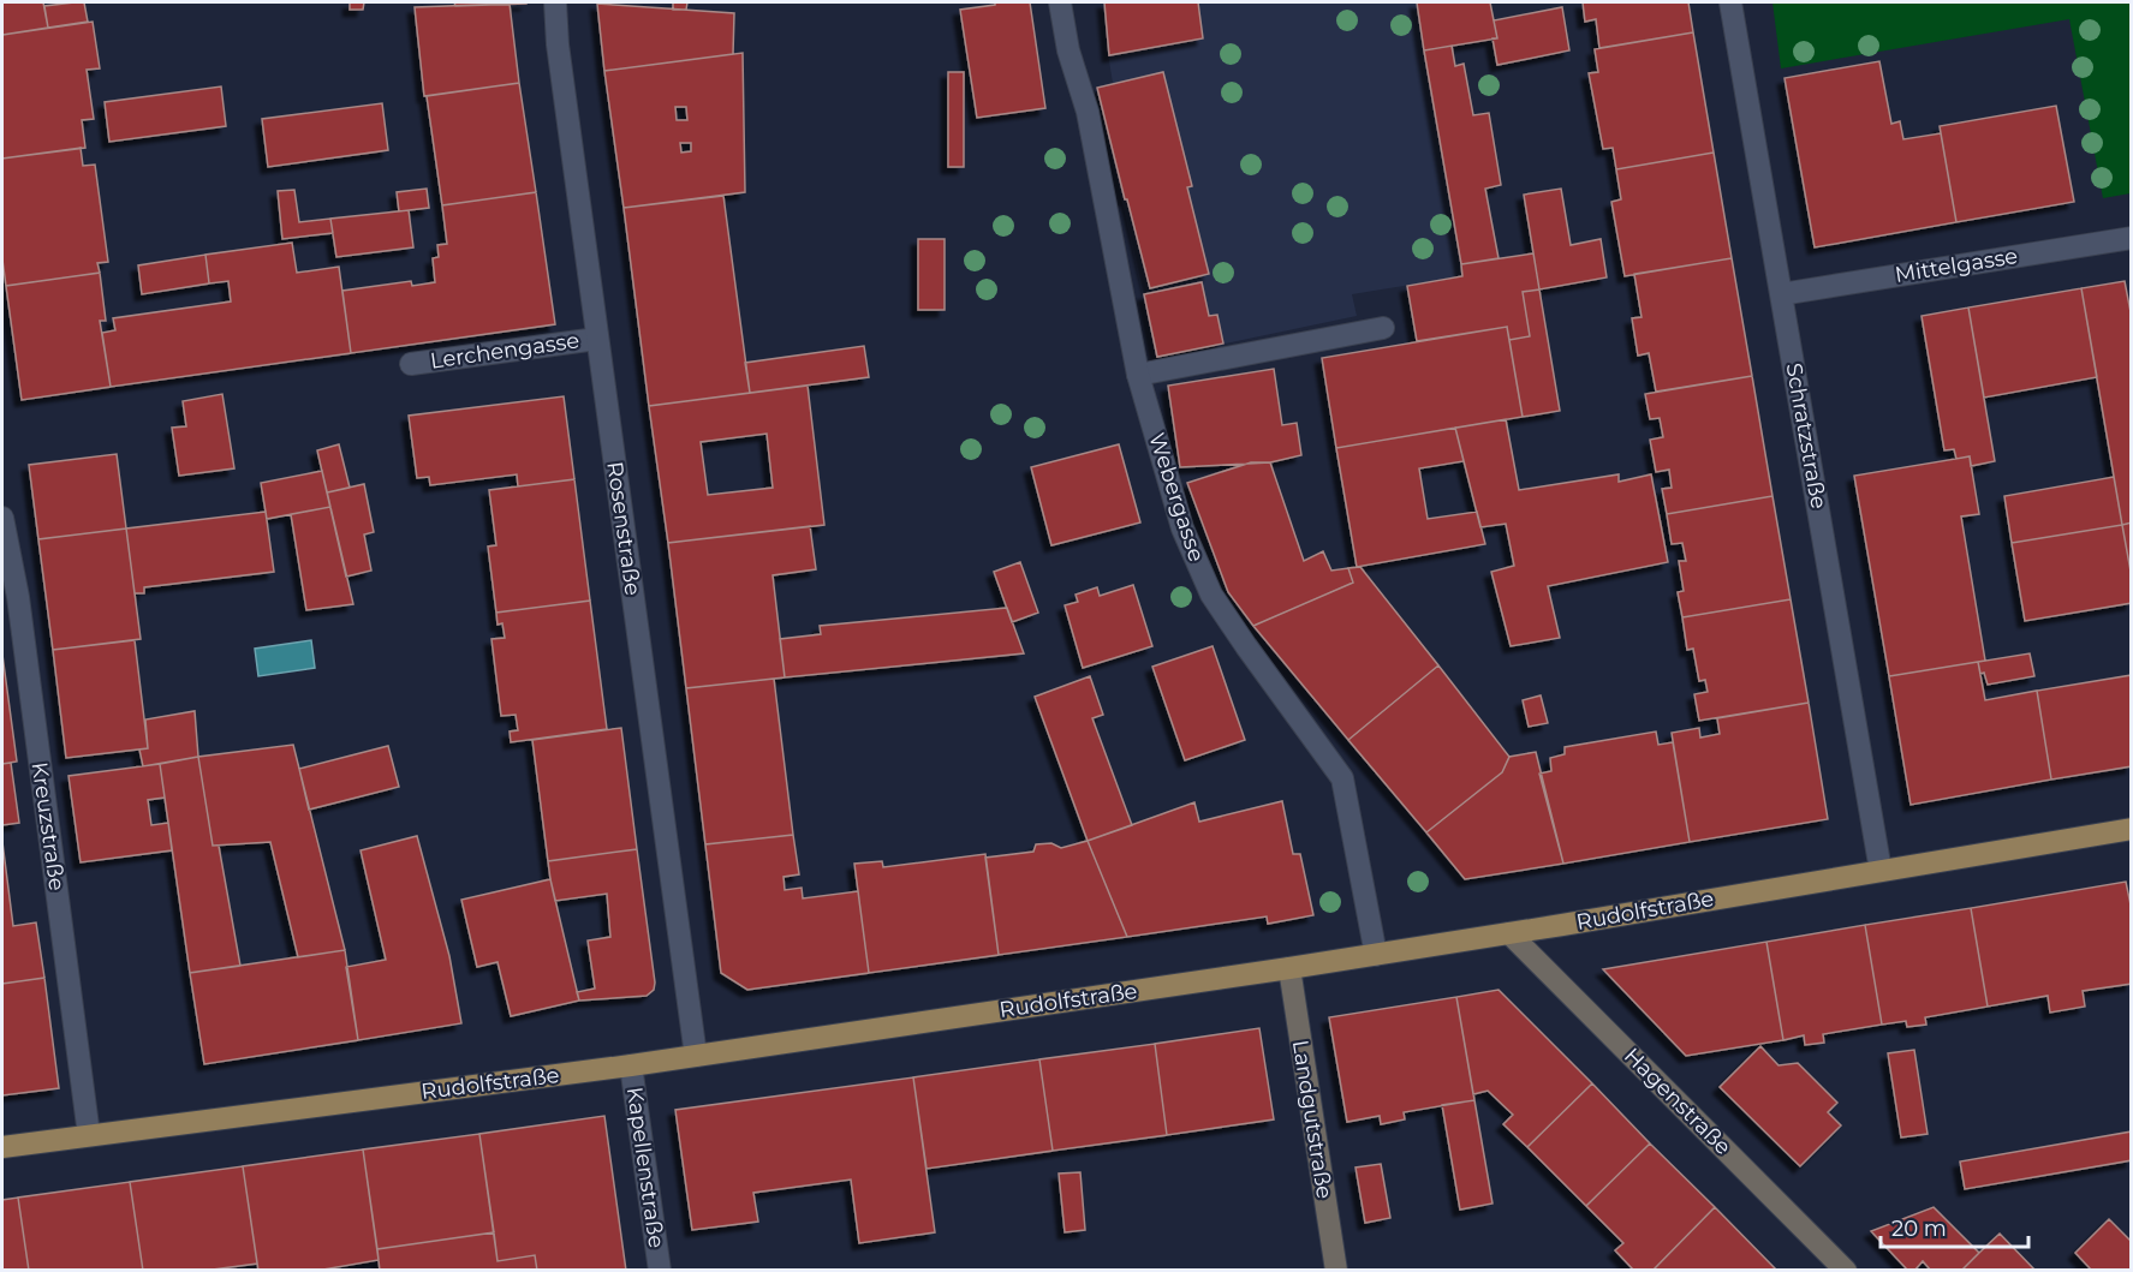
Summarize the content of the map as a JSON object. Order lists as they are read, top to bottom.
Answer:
{
  "streets": {
    "main road": ["Rudolfstraße", "Hagenstraße", "Landgutstraße"],
    "street": [
      "Mittelgasse",
      "Lerchengasse",
      "Schratzstraße",
      "Webergasse",
      "Rosenstraße",
      "Kreuzstraße",
      "Kapellenstraße"
    ]
  },
  "crossings": [
    ["Mittelgasse", "Schratzstraße"],
    ["Lerchengasse", "Rosenstraße"],
    ["Schratzstraße", "Rudolfstraße"],
    ["Webergasse", "Rudolfstraße"],
    ["Rosenstraße", "Rudolfstraße"],
    ["Kreuzstraße", "Rudolfstraße"],
    ["Rudolfstraße", "Hagenstraße"],
    ["Rudolfstraße", "Landgutstraße"],
    ["Rudolfstraße", "Kapellenstraße"]
  ],
  "scale_bar": "20 m"
}
